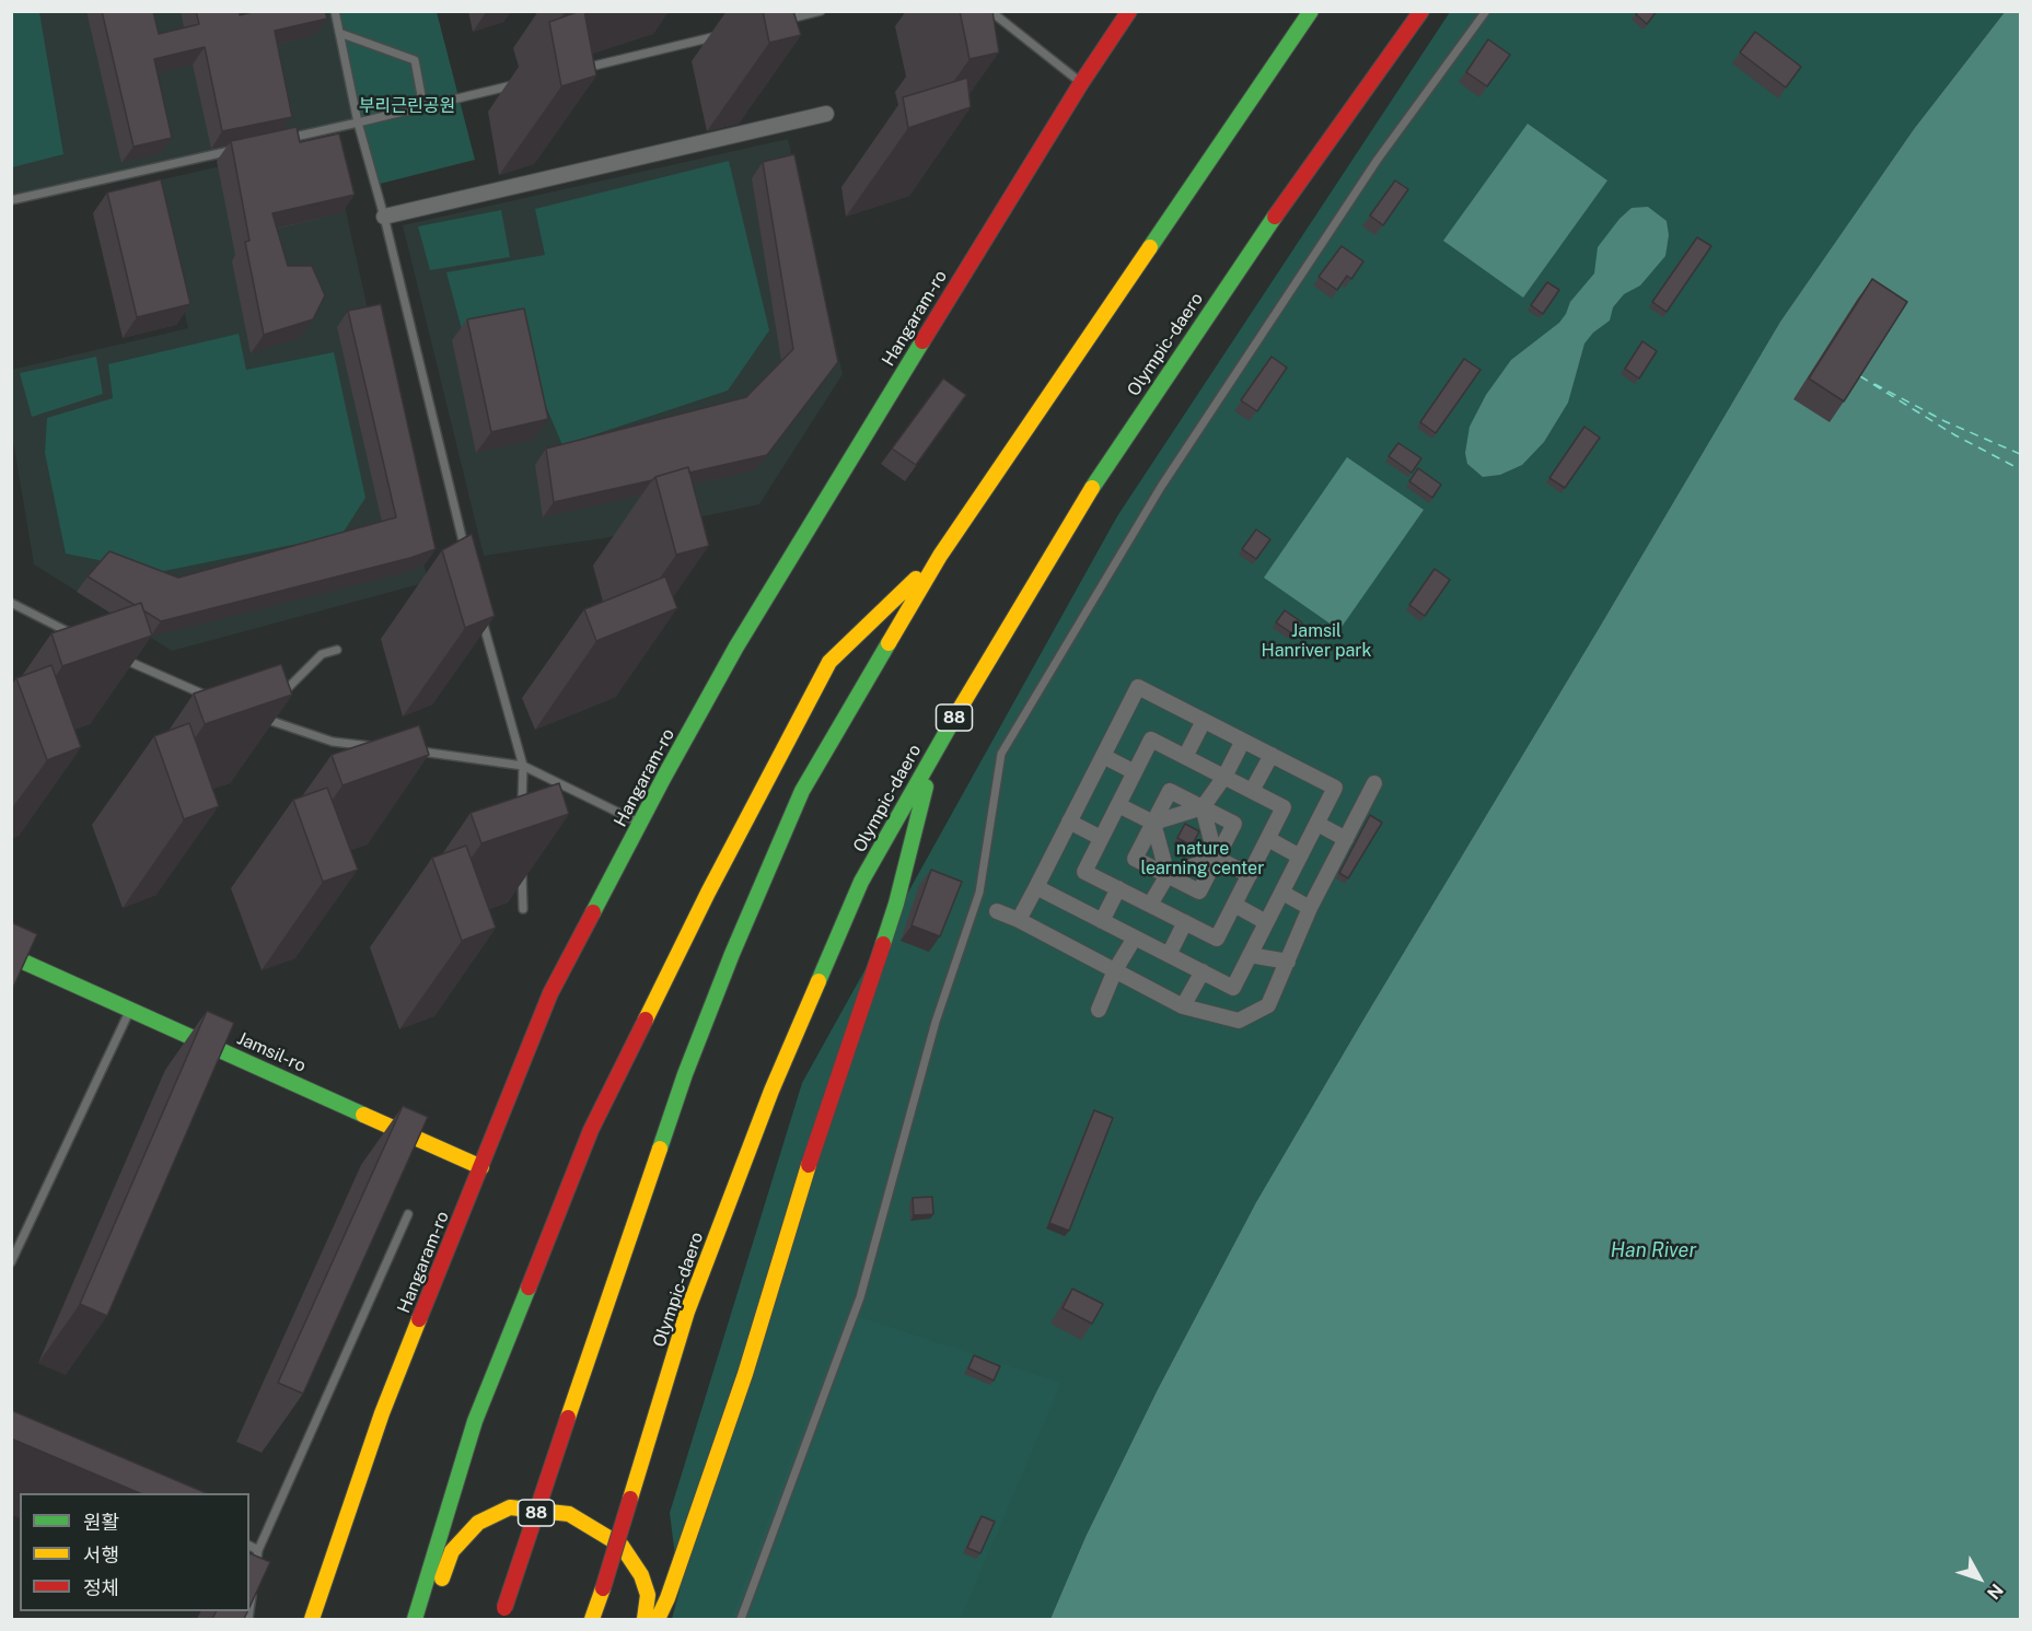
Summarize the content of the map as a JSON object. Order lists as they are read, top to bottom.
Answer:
{
  "streets": {
    "main road": [
      "Hangaram-ro",
      "Olympic-daero",
      "88",
      "Jamsil-ro"
    ]
  },
  "crossings": [
    ["Hangaram-ro", "Jamsil-ro"]
  ],
  "water": ["Han River"],
  "parks": ["부리근린공원", "Jamsil Hanriver park", "nature learning center"],
  "legend": ["원활", "서행", "정체"],
  "north": "bottom right"
}
